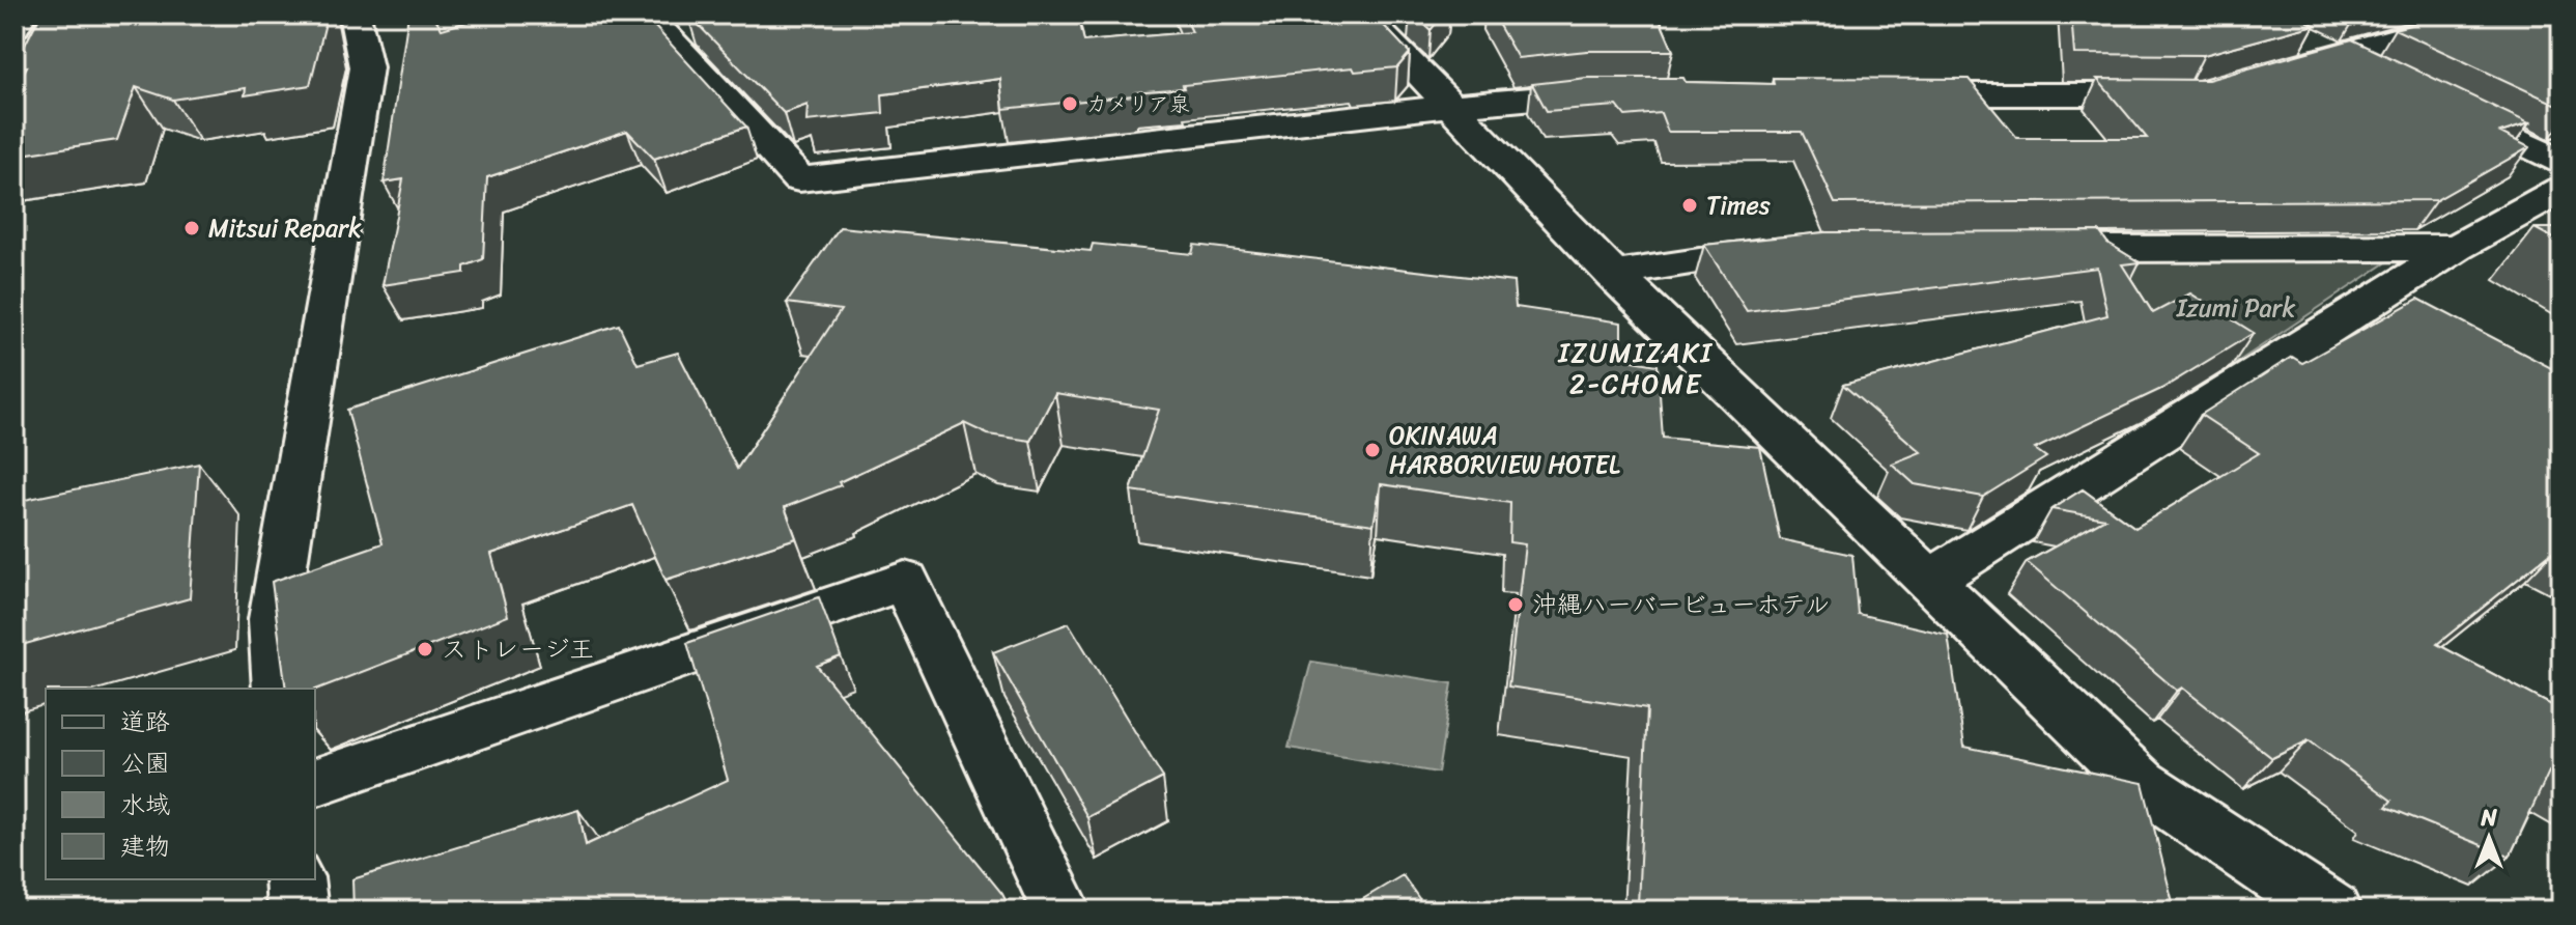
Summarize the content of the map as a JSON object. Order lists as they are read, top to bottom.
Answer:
{
  "districts": ["IZUMIZAKI 2-CHOME"],
  "parks": ["Izumi Park"],
  "places": [
    "カメリア泉",
    "Times",
    "Mitsui Repark",
    "OKINAWA HARBORVIEW HOTEL",
    "沖縄ハーバービューホテル",
    "ストレージ王"
  ],
  "legend": [
    "道路",
    "公園",
    "水域",
    "建物"
  ],
  "north": "top"
}
